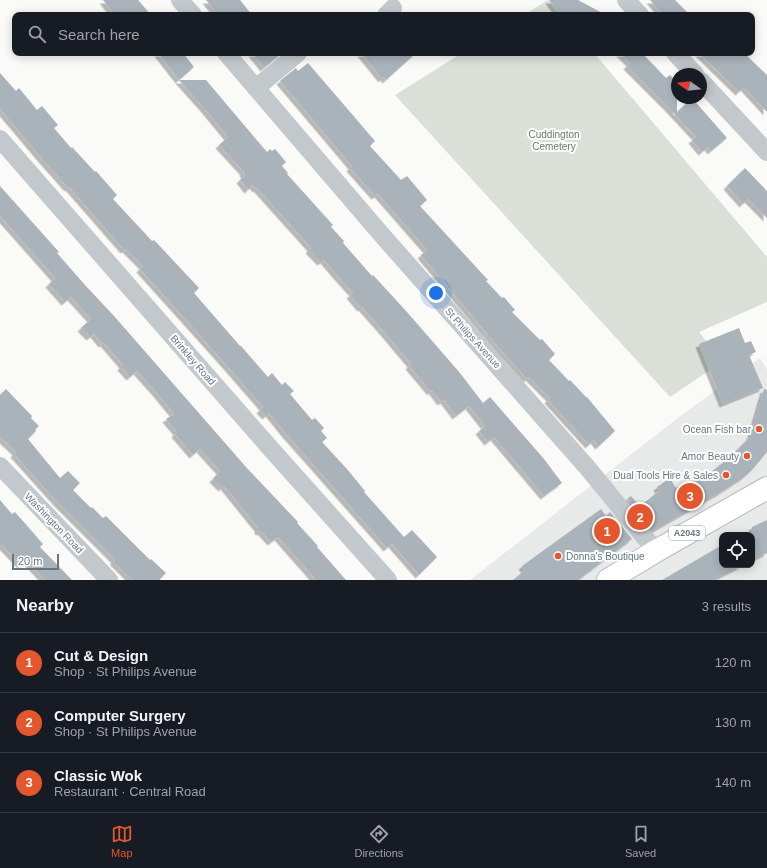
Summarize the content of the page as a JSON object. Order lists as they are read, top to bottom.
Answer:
{
  "streets": {
    "main road": ["A2043"],
    "street": ["St Philips Avenue", "Brinkley Road", "Washington Road"]
  },
  "crossings": [
    ["St Philips Avenue", "A2043"]
  ],
  "parks": ["Cuddington Cemetery"],
  "places": [
    "Ocean Fish bar",
    "Amor Beauty",
    "Dual Tools Hire & Sales",
    "Donna's Boutique"
  ],
  "scale_bar": "20 m",
  "north": "left",
  "page": {
    "search": "Search here",
    "pins": ["3", "2", "1"],
    "scale": "20 m",
    "heading": ["Nearby", "3 results"],
    "list": [
      {
        "mark": "1",
        "name": "Cut & Design",
        "note": "Shop · St Philips Avenue",
        "value": "120 m"
      },
      {
        "mark": "2",
        "name": "Computer Surgery",
        "note": "Shop · St Philips Avenue",
        "value": "130 m"
      },
      {
        "mark": "3",
        "name": "Classic Wok",
        "note": "Restaurant · Central Road",
        "value": "140 m"
      }
    ],
    "nav": ["Map", "Directions", "Saved"]
  }
}
